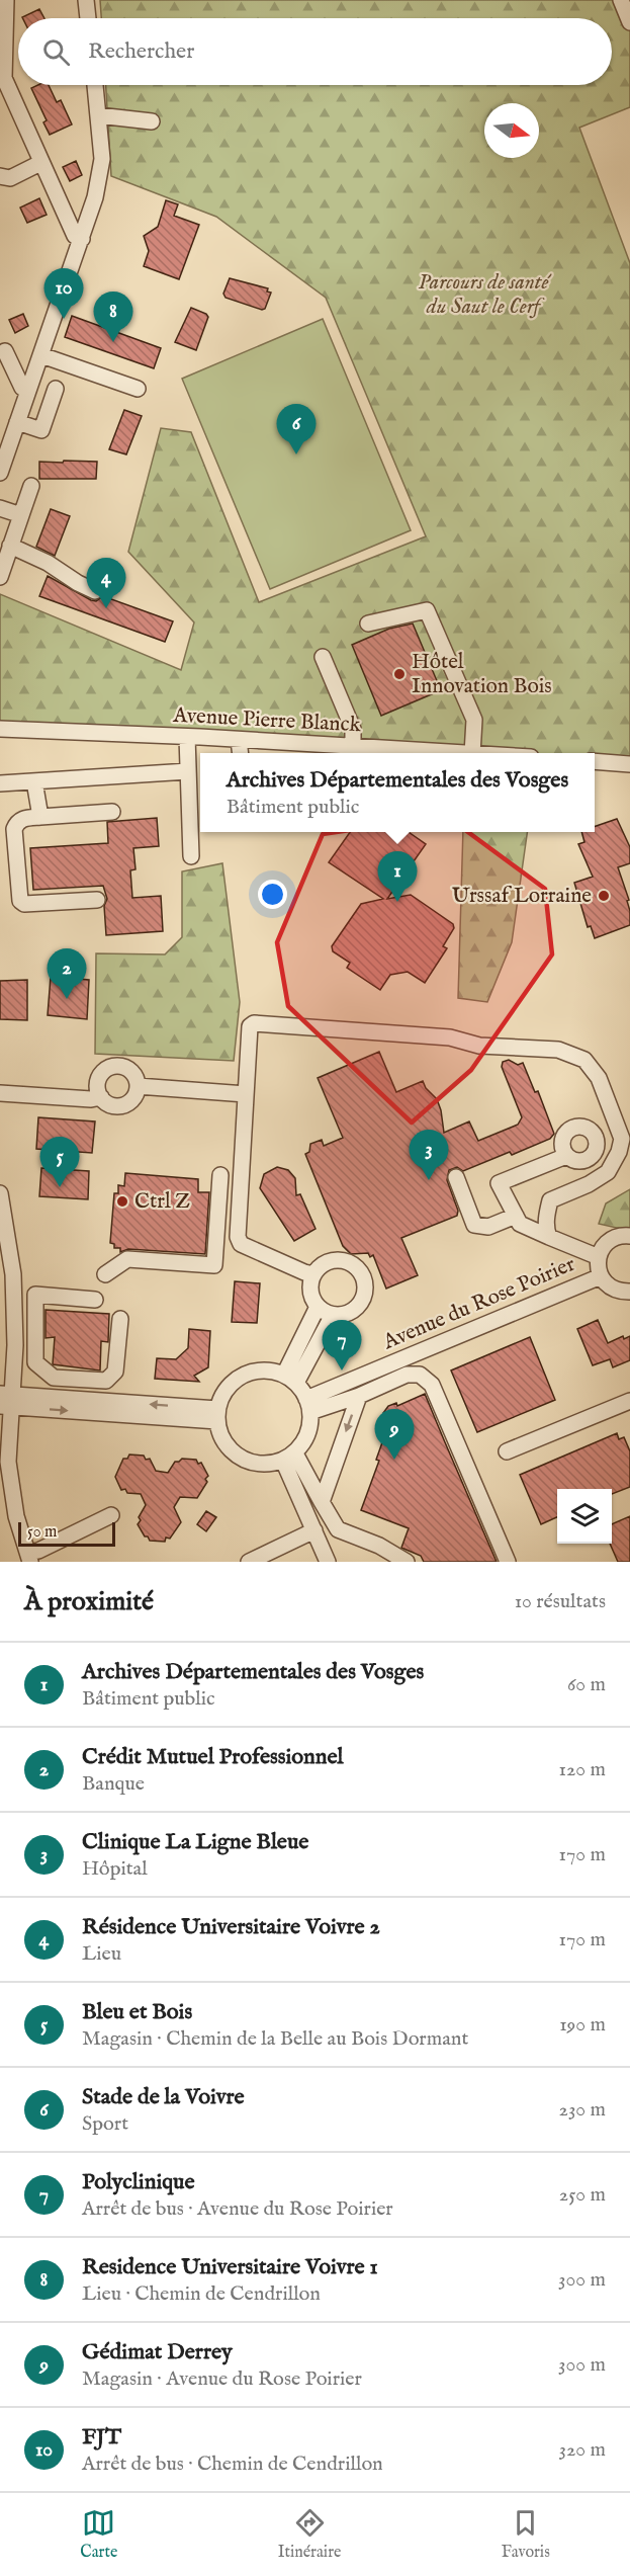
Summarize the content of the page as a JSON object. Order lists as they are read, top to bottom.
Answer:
{
  "streets": {
    "street": ["Avenue Pierre Blanck", "Avenue du Rose Poirier"]
  },
  "parks": ["Parcours de santé du Saut le Cerf"],
  "places": ["Hôtel Innovation Bois", "Urssaf Lorraine", "Ctrl Z"],
  "scale_bar": "50 m",
  "north": "right",
  "page": {
    "search": "Rechercher",
    "pins": [
      "10",
      "8",
      "6",
      "4",
      "1",
      "2",
      "3",
      "5",
      "7",
      "9"
    ],
    "popup": ["Archives Départementales des Vosges", "Bâtiment public"],
    "scale": "50 m",
    "heading": ["À proximité", "10 résultats"],
    "list": [
      {
        "mark": "1",
        "name": "Archives Départementales des Vosges",
        "note": "Bâtiment public",
        "value": "60 m"
      },
      {
        "mark": "2",
        "name": "Crédit Mutuel Professionnel",
        "note": "Banque",
        "value": "120 m"
      },
      {
        "mark": "3",
        "name": "Clinique La Ligne Bleue",
        "note": "Hôpital",
        "value": "170 m"
      },
      {
        "mark": "4",
        "name": "Résidence Universitaire Voivre 2",
        "note": "Lieu",
        "value": "170 m"
      },
      {
        "mark": "5",
        "name": "Bleu et Bois",
        "note": "Magasin · Chemin de la Belle au Bois Dormant",
        "value": "190 m"
      },
      {
        "mark": "6",
        "name": "Stade de la Voivre",
        "note": "Sport",
        "value": "230 m"
      },
      {
        "mark": "7",
        "name": "Polyclinique",
        "note": "Arrêt de bus · Avenue du Rose Poirier",
        "value": "250 m"
      },
      {
        "mark": "8",
        "name": "Residence Universitaire Voivre 1",
        "note": "Lieu · Chemin de Cendrillon",
        "value": "300 m"
      },
      {
        "mark": "9",
        "name": "Gédimat Derrey",
        "note": "Magasin · Avenue du Rose Poirier",
        "value": "300 m"
      },
      {
        "mark": "10",
        "name": "FJT",
        "note": "Arrêt de bus · Chemin de Cendrillon",
        "value": "320 m"
      }
    ],
    "nav": ["Carte", "Itinéraire", "Favoris"]
  }
}
